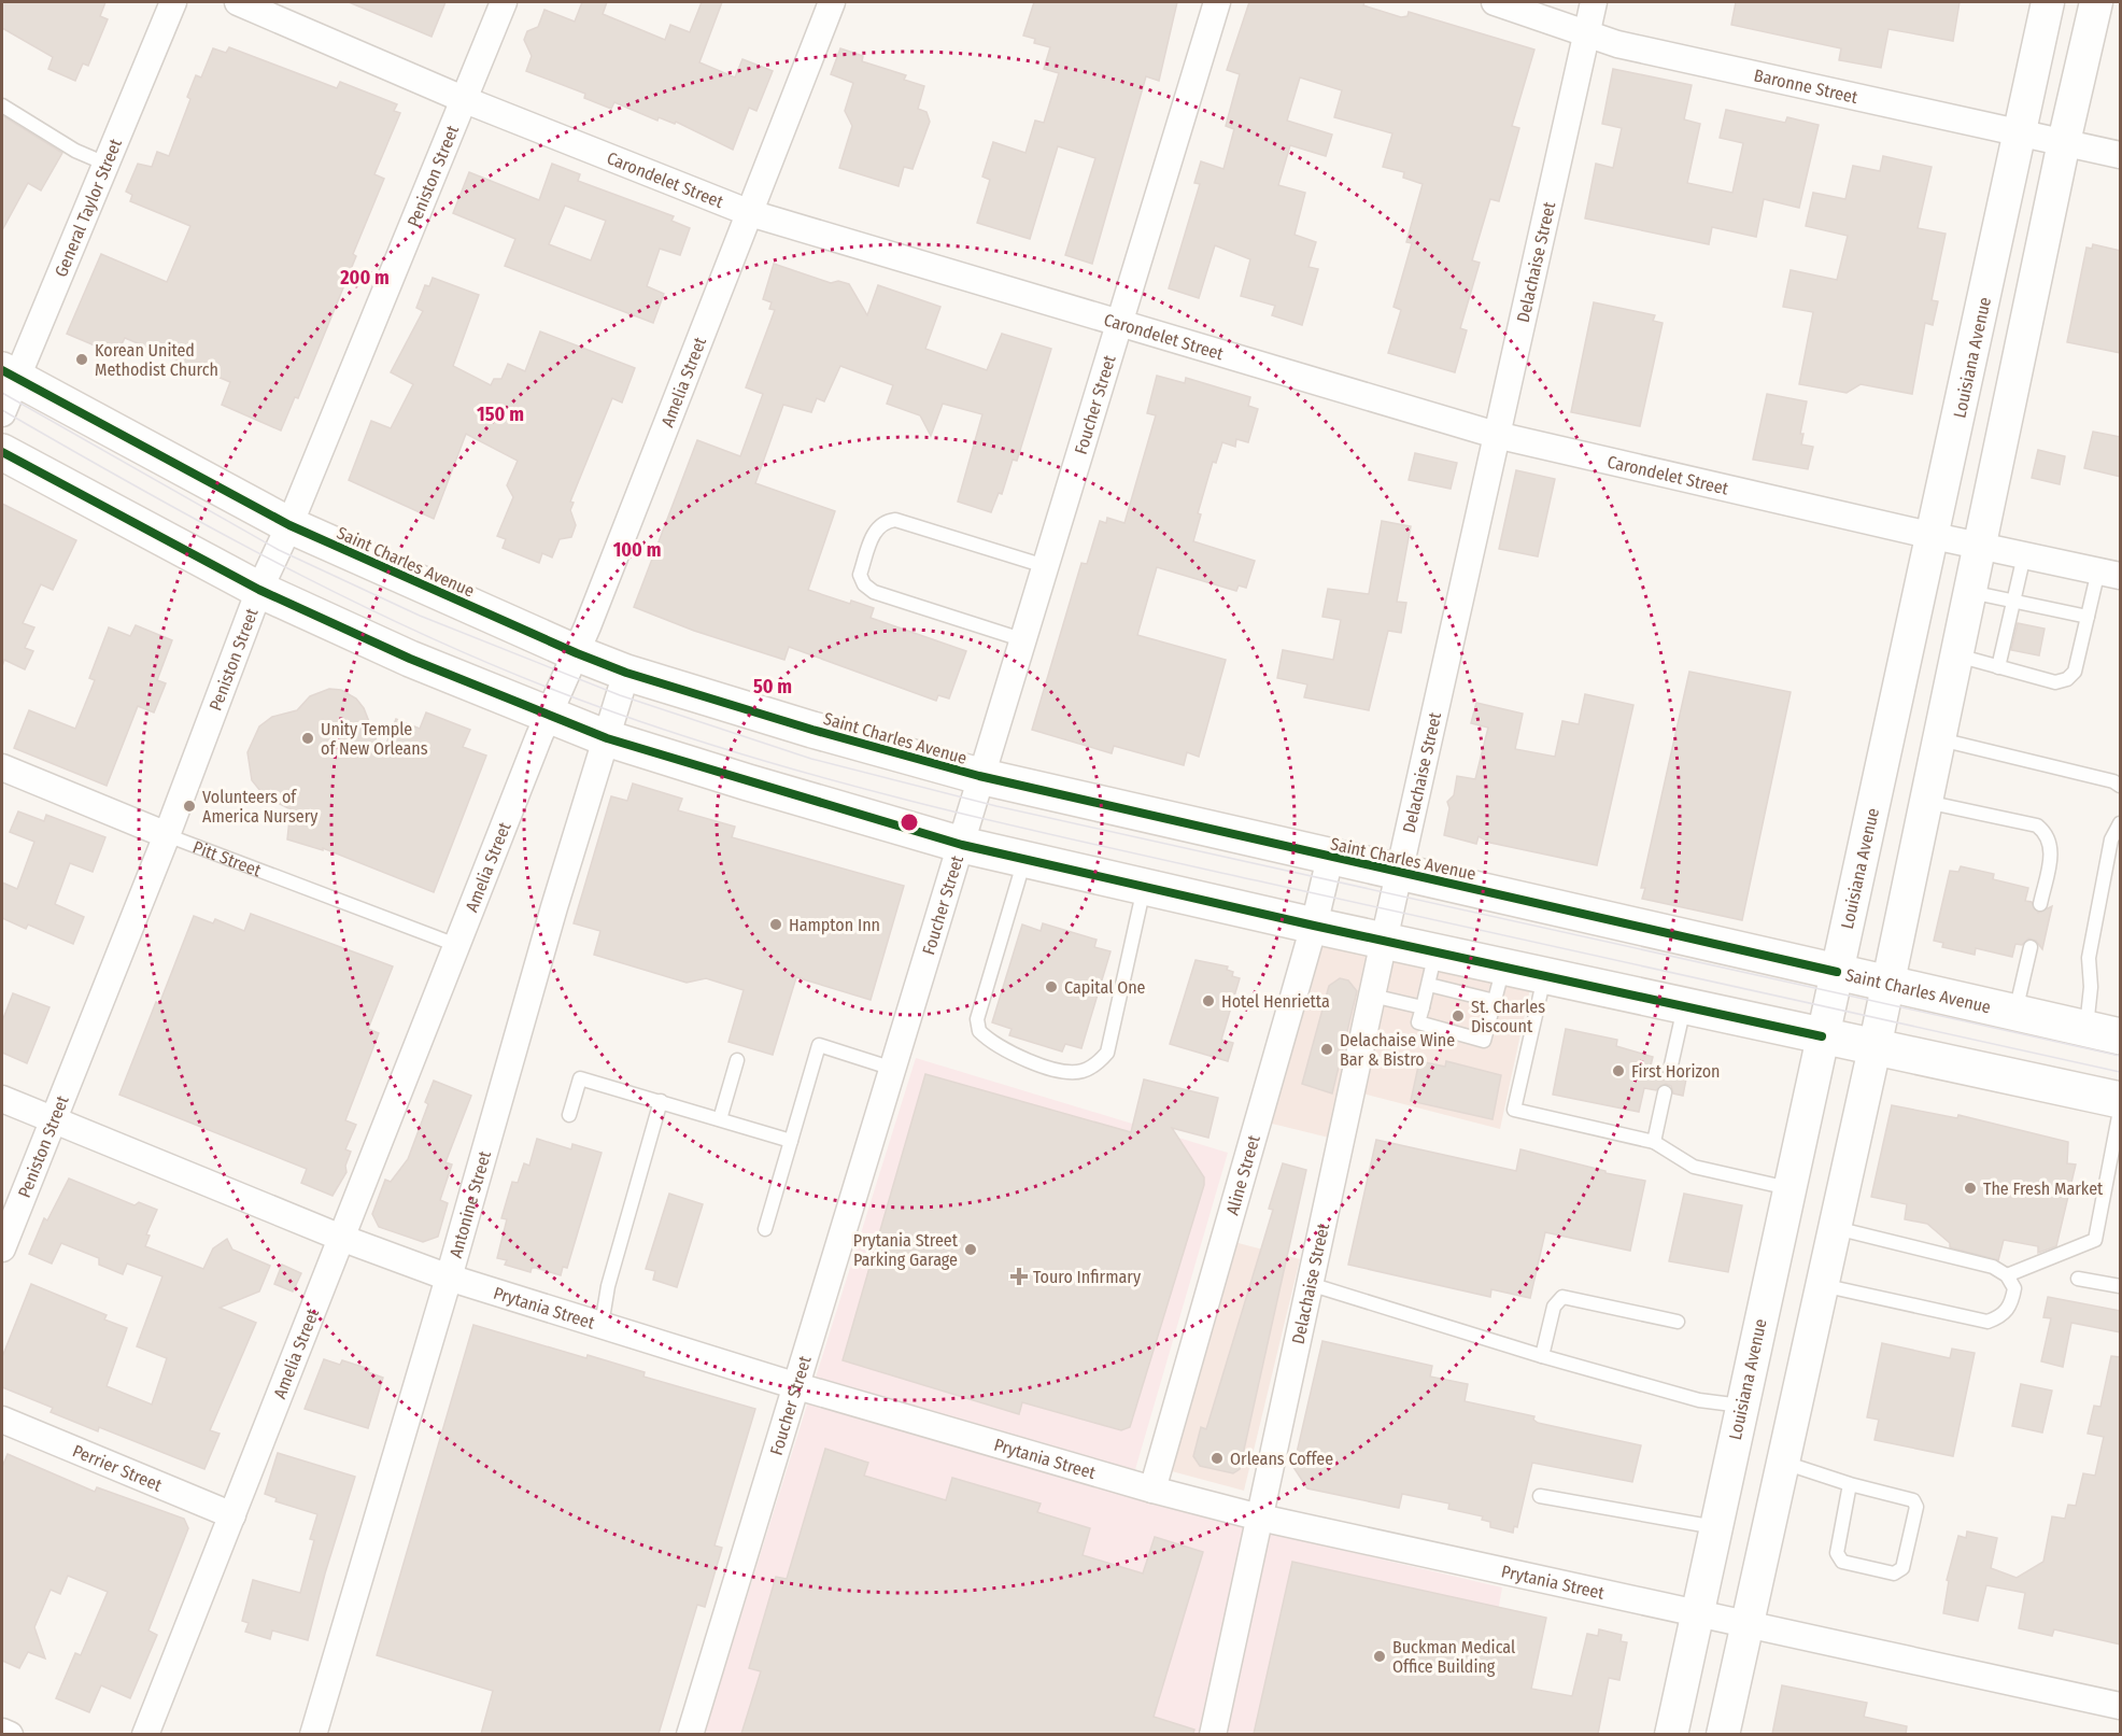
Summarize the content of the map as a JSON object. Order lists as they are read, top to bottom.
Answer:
{
  "streets": {
    "main road": ["Saint Charles Avenue"],
    "street": [
      "Baronne Street",
      "Peniston Street",
      "Carondelet Street",
      "General Taylor Street",
      "Delachaise Street",
      "Louisiana Avenue",
      "Amelia Street",
      "Foucher Street",
      "Pitt Street",
      "Aline Street",
      "Antonine Street",
      "Prytania Street",
      "Perrier Street"
    ]
  },
  "crossings": [
    ["Baronne Street", "Delachaise Street"],
    ["Baronne Street", "Louisiana Avenue"],
    ["Peniston Street", "Carondelet Street"],
    ["Peniston Street", "Saint Charles Avenue"],
    ["Peniston Street", "Pitt Street"],
    ["Peniston Street", "Prytania Street"],
    ["Carondelet Street", "Delachaise Street"],
    ["Carondelet Street", "Louisiana Avenue"],
    ["Carondelet Street", "Amelia Street"],
    ["Carondelet Street", "Foucher Street"],
    ["General Taylor Street", "Saint Charles Avenue"],
    ["Delachaise Street", "Saint Charles Avenue"],
    ["Delachaise Street", "Prytania Street"],
    ["Louisiana Avenue", "Saint Charles Avenue"],
    ["Louisiana Avenue", "Prytania Street"],
    ["Amelia Street", "Saint Charles Avenue"],
    ["Amelia Street", "Pitt Street"],
    ["Amelia Street", "Prytania Street"],
    ["Amelia Street", "Perrier Street"],
    ["Foucher Street", "Saint Charles Avenue"],
    ["Foucher Street", "Prytania Street"],
    ["Saint Charles Avenue", "Aline Street"],
    ["Saint Charles Avenue", "Antonine Street"],
    ["Aline Street", "Prytania Street"],
    ["Antonine Street", "Prytania Street"]
  ],
  "places": {
    "other": [
      "Korean United Methodist Church",
      "Unity Temple of New Orleans",
      "Volunteers of America Nursery",
      "Hampton Inn",
      "Capital One",
      "Hotel Henrietta",
      "St. Charles Discount",
      "Delachaise Wine Bar & Bistro",
      "First Horizon",
      "The Fresh Market",
      "Prytania Street Parking Garage",
      "Orleans Coffee",
      "Buckman Medical Office Building"
    ],
    "health": ["Touro Infirmary"]
  },
  "rings": [
    "200 m",
    "150 m",
    "100 m",
    "50 m"
  ]
}
